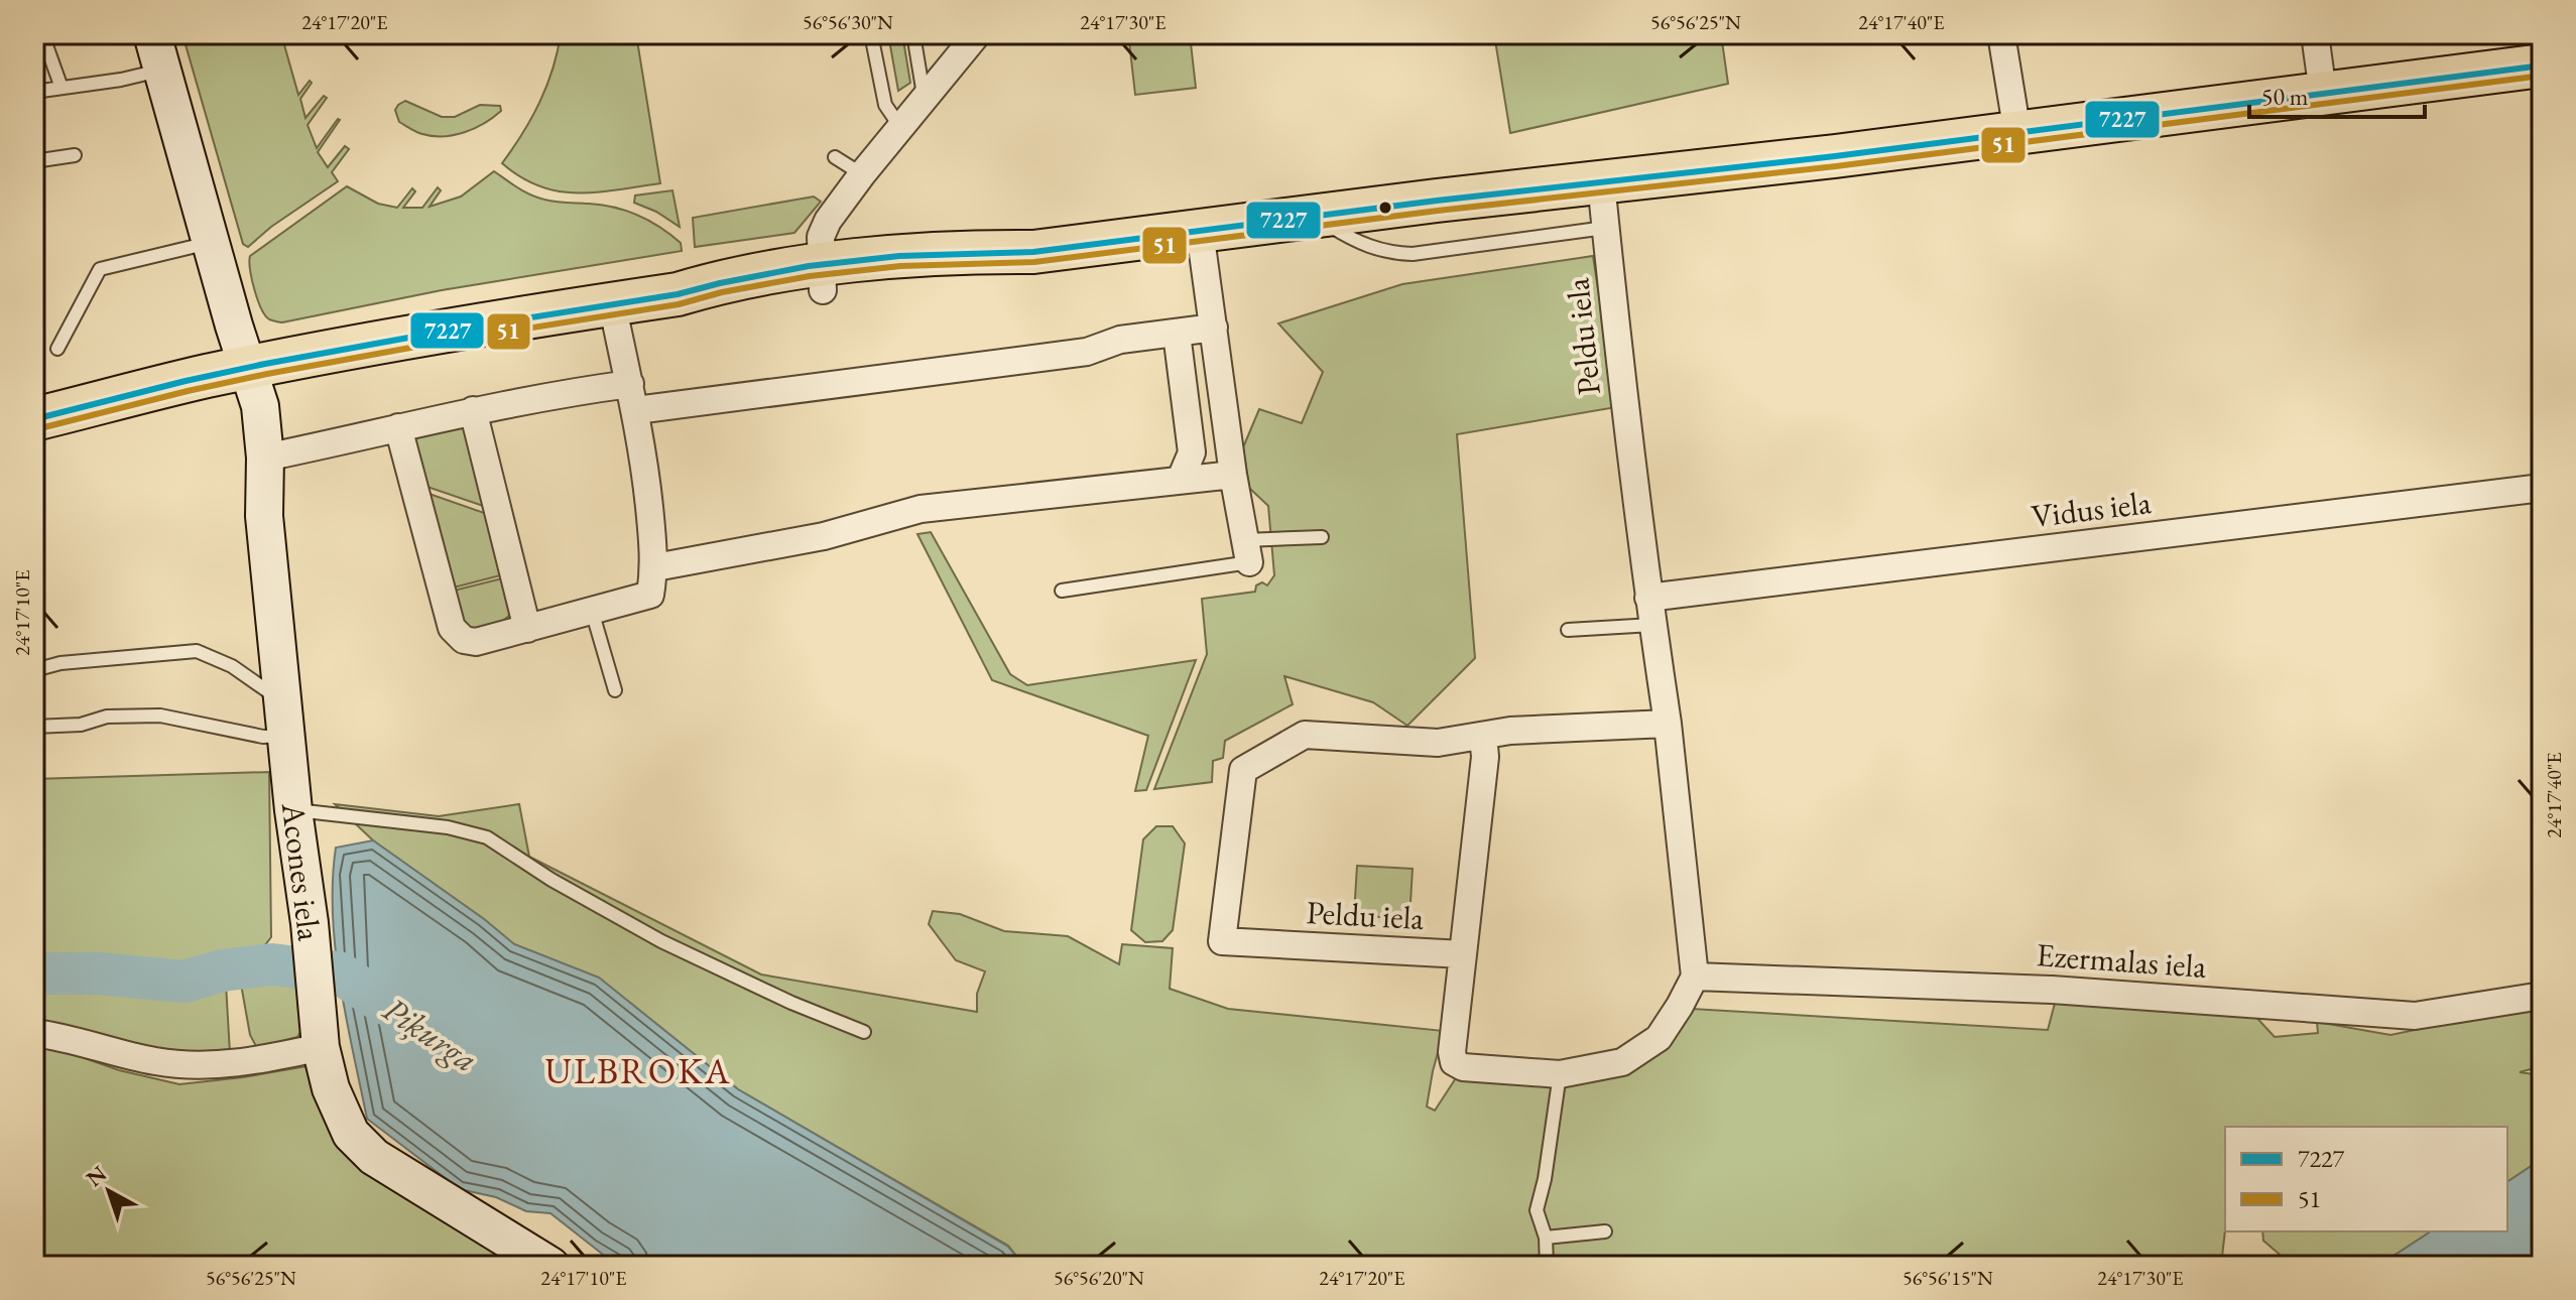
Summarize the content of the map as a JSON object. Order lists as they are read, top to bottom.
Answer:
{
  "streets": {
    "street": [
      "Peldu iela",
      "Vidus iela",
      "Acones iela",
      "Ezermalas iela"
    ]
  },
  "crossings": [
    ["Peldu iela", "Vidus iela"],
    ["Peldu iela", "Ezermalas iela"]
  ],
  "districts": ["ULBROKA"],
  "water": ["Piķurga"],
  "lines": ["transit line 7227", "transit line 51"],
  "legend": ["7227", "51"],
  "scale_bar": "50 m",
  "north": "top left",
  "coordinates": [
    "24°17'20\"E",
    "56°56'30\"N",
    "24°17'30\"E",
    "56°56'25\"N",
    "24°17'40\"E",
    "24°17'10\"E",
    "56°56'20\"N",
    "56°56'15\"N"
  ]
}
